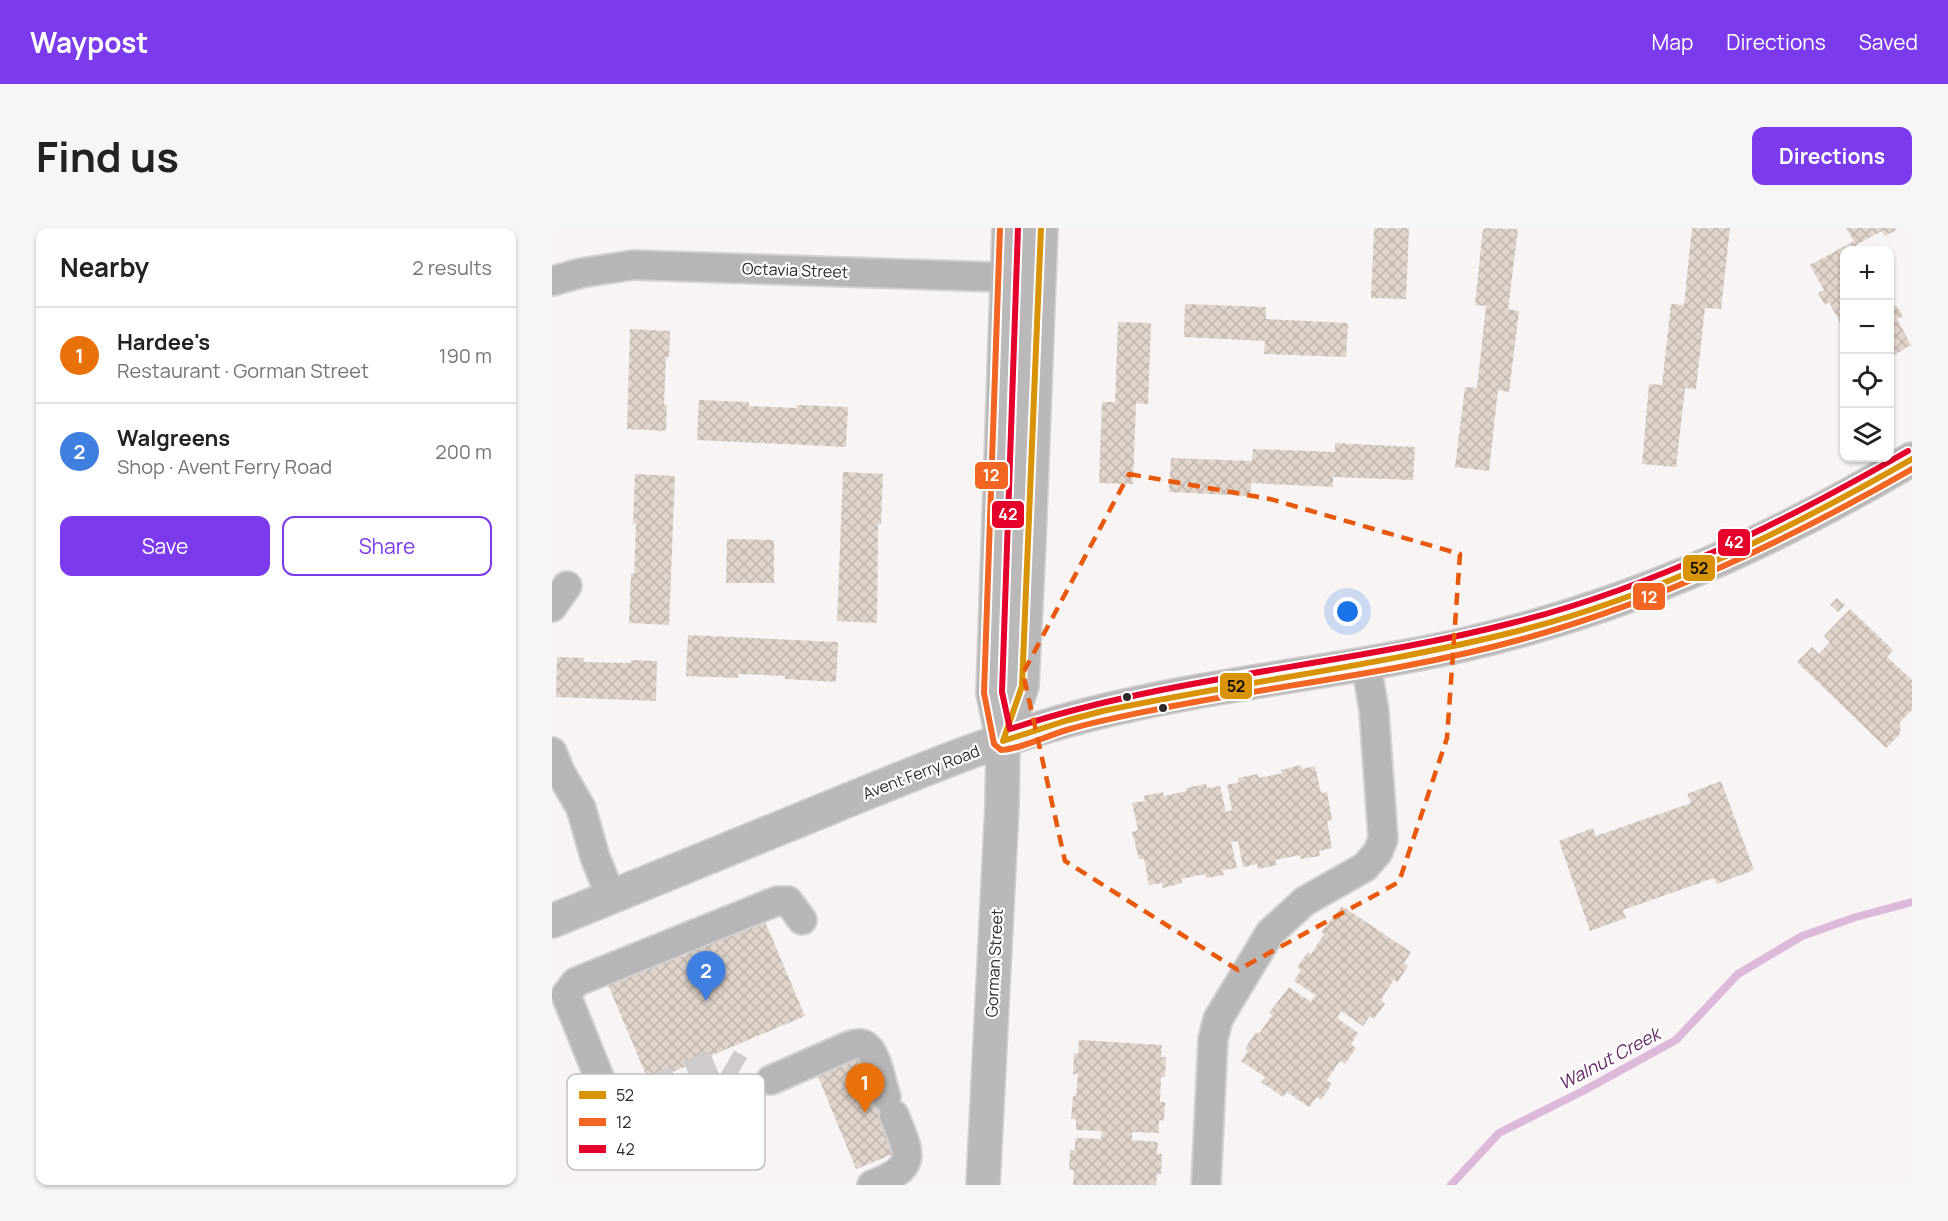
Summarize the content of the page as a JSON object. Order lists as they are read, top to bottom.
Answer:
{
  "streets": {
    "main road": ["Avent Ferry Road", "Gorman Street"],
    "street": ["Octavia Street"]
  },
  "crossings": [
    ["Octavia Street", "Gorman Street"],
    ["Avent Ferry Road", "Gorman Street"]
  ],
  "water": ["Walnut Creek"],
  "lines": ["transit line 52", "transit line 12", "transit line 42"],
  "legend": ["52", "12", "42"],
  "page": {
    "header": "Waypost",
    "nav": ["Map", "Directions", "Saved"],
    "title": "Find us",
    "buttons": [
      "Directions",
      ["Save", "Share"]
    ],
    "heading": ["Nearby", "2 results"],
    "map_buttons": ["+", "−"],
    "list": [
      {
        "mark": "1",
        "name": "Hardee's",
        "note": "Restaurant · Gorman Street",
        "value": "190 m"
      },
      {
        "mark": "2",
        "name": "Walgreens",
        "note": "Shop · Avent Ferry Road",
        "value": "200 m"
      }
    ],
    "pins": ["2", "1"]
  }
}
